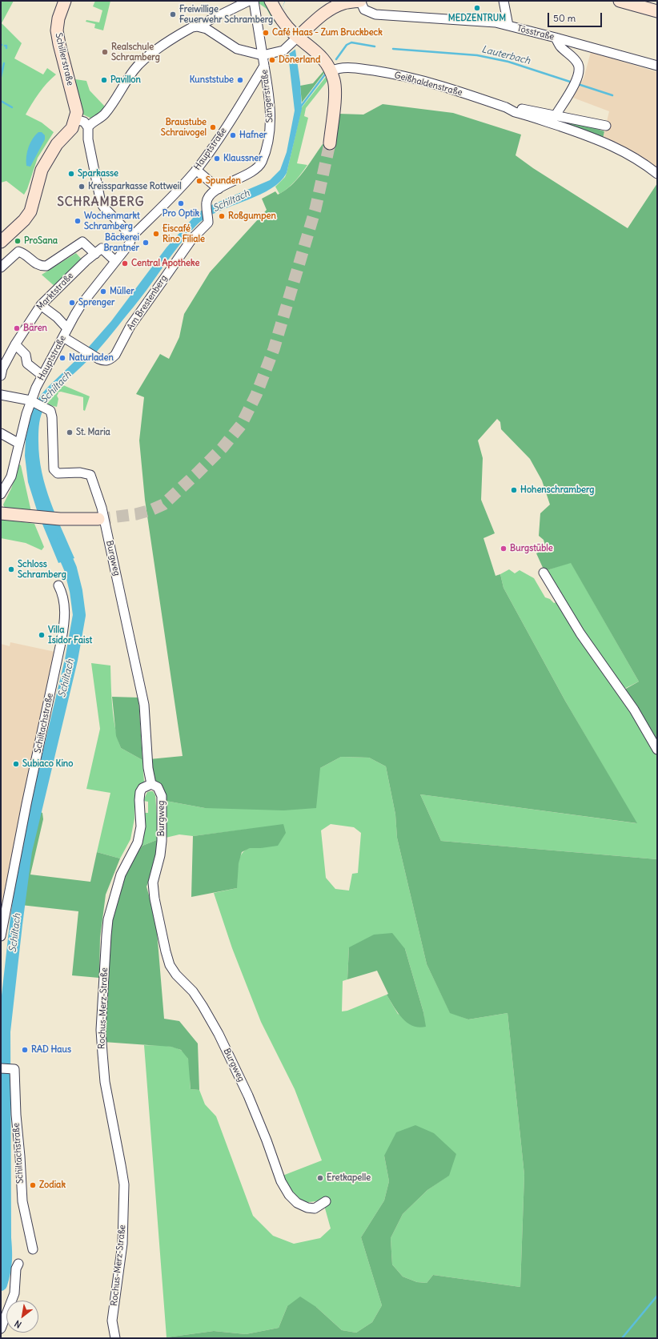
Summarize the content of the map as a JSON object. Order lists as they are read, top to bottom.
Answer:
{
  "streets": {
    "main road": ["Schillerstraße"],
    "street": [
      "Tösstraße",
      "Geißhaldenstraße",
      "Sängerstraße",
      "Hauptstraße",
      "Marktstraße",
      "Am Brestenberg",
      "Burgweg",
      "Schiltachstraße",
      "Rochus-Merz-Straße"
    ]
  },
  "crossings": [
    ["Sängerstraße", "Hauptstraße"],
    ["Sängerstraße", "Am Brestenberg"],
    ["Hauptstraße", "Am Brestenberg"],
    ["Hauptstraße", "Burgweg"],
    ["Burgweg", "Rochus-Merz-Straße"]
  ],
  "districts": ["SCHRAMBERG"],
  "water": ["Lauterbach", "Schiltach"],
  "places": [
    "MEDZENTRUM",
    "Freiwillige Feuerwehr Schramberg",
    "Café Haas - Zum Bruckbeck",
    "Realschule Schramberg",
    "Dönerland",
    "Pavillon",
    "Kunststube",
    "Braustube Schraivogel",
    "Hafner",
    "Klaussner",
    "Sparkasse",
    "Spunden",
    "Kreissparkasse Rottweil",
    "Pro Optik",
    "Roßgumpen",
    "Wochenmarkt Schramberg",
    "Eiscafé Rino Filiale",
    "ProSana",
    "Bäckerei Brantner",
    "Central Apotheke",
    "Müller",
    "Sprenger",
    "Bären",
    "Naturladen",
    "St. Maria",
    "Hohenschramberg",
    "Burgstüble",
    "Schloss Schramberg",
    "Villa Isidor Faist",
    "Subiaco Kino",
    "RAD Haus",
    "Eretkapelle",
    "Zodiak"
  ],
  "scale_bar": "50 m",
  "north": "bottom left"
}
